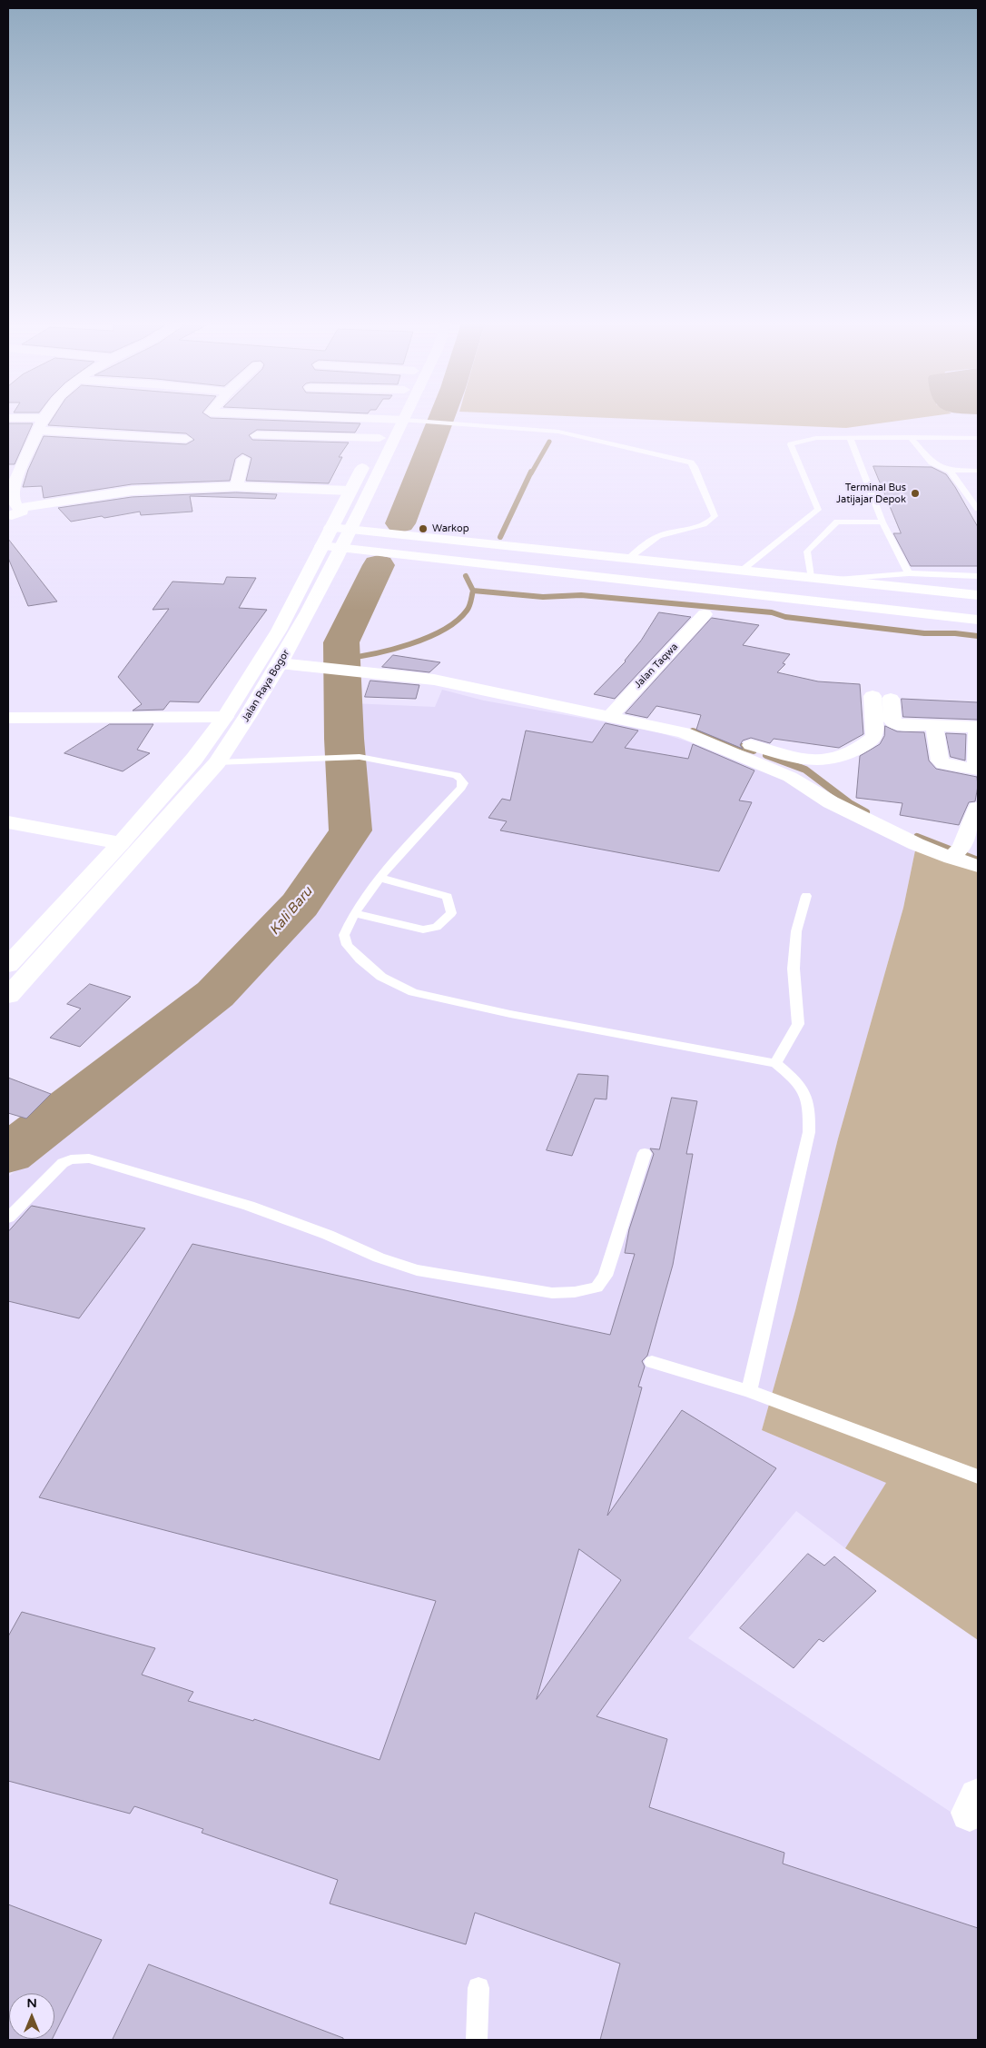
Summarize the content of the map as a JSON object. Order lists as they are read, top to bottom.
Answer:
{
  "streets": {
    "highway": ["Jalan Raya Bogor"],
    "street": ["Jalan Taqwa"]
  },
  "water": ["Kali Baru"],
  "places": ["Terminal Bus Jatijajar Depok", "Warkop"],
  "north": "top"
}
